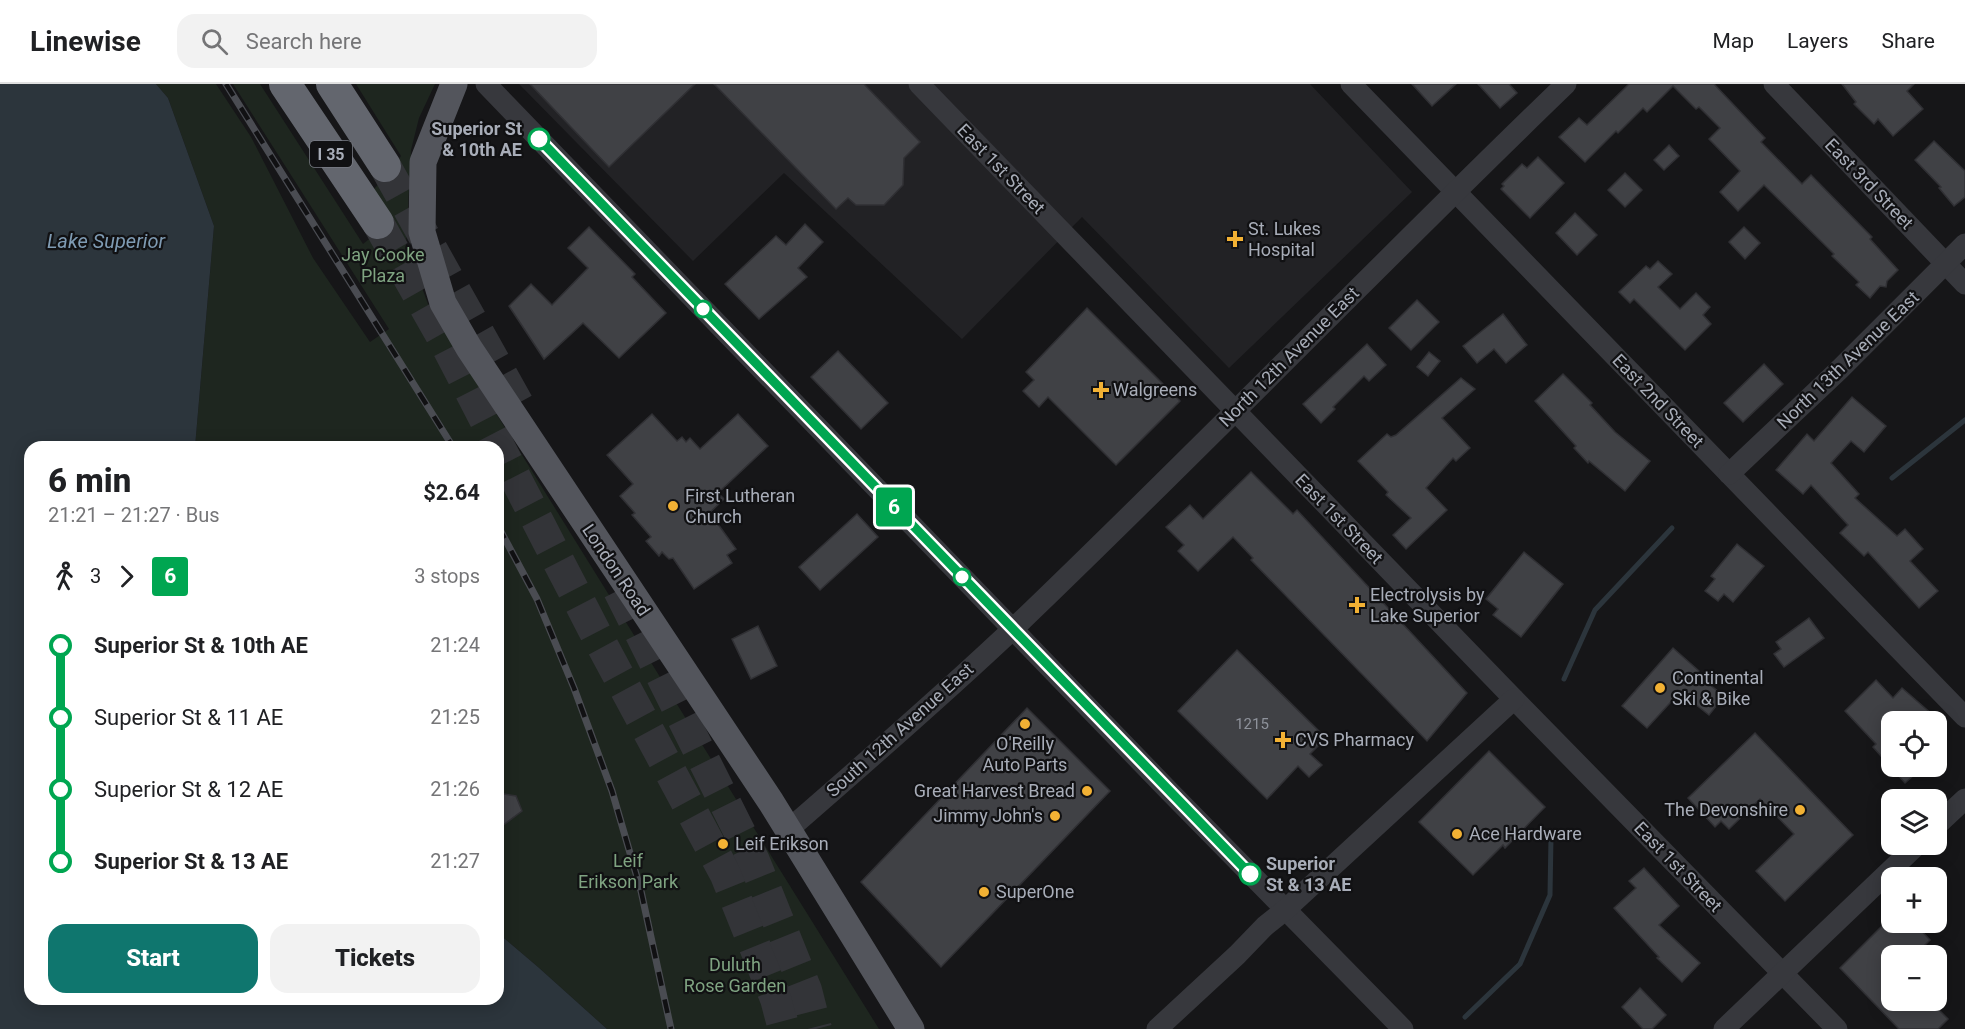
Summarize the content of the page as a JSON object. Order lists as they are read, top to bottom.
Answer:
{
  "streets": {
    "highway": ["I 35"],
    "main road": ["London Road"],
    "street": [
      "East 1st Street",
      "East 3rd Street",
      "North 12th Avenue East",
      "North 13th Avenue East",
      "East 2nd Street",
      "South 12th Avenue East"
    ]
  },
  "crossings": [
    ["East 1st Street", "North 12th Avenue East"],
    ["East 3rd Street", "North 13th Avenue East"],
    ["North 12th Avenue East", "East 2nd Street"],
    ["North 12th Avenue East", "South 12th Avenue East"],
    ["North 13th Avenue East", "East 2nd Street"],
    ["London Road", "South 12th Avenue East"]
  ],
  "water": ["Lake Superior"],
  "parks": ["Jay Cooke Plaza", "Leif Erikson Park", "Duluth Rose Garden"],
  "places": {
    "other": [
      "Superior St & 10th AE",
      "First Lutheran Church",
      "Continental Ski & Bike",
      "O'Reilly Auto Parts",
      "Great Harvest Bread",
      "The Devonshire",
      "Jimmy John's",
      "Ace Hardware",
      "Leif Erikson",
      "Superior St & 13 AE",
      "SuperOne"
    ],
    "health": [
      "St. Lukes Hospital",
      "Walgreens",
      "Electrolysis by Lake Superior",
      "CVS Pharmacy"
    ]
  },
  "lines": ["bus line 6"],
  "house_numbers": ["1215"],
  "page": {
    "header": "Linewise",
    "search": "Search here",
    "nav": ["Map", "Layers", "Share"],
    "on_map": "6",
    "heading": ["6 min", "21:21 – 21:27 · Bus", "$2.64"],
    "legs": ["3", "6", "3 stops"],
    "list": [
      {
        "name": "Superior St & 10th AE",
        "value": "21:24"
      },
      {
        "name": "Superior St & 11 AE",
        "value": "21:25"
      },
      {
        "name": "Superior St & 12 AE",
        "value": "21:26"
      },
      {
        "name": "Superior St & 13 AE",
        "value": "21:27"
      }
    ],
    "map_buttons": ["+", "−"],
    "buttons": ["Start", "Tickets"]
  }
}
